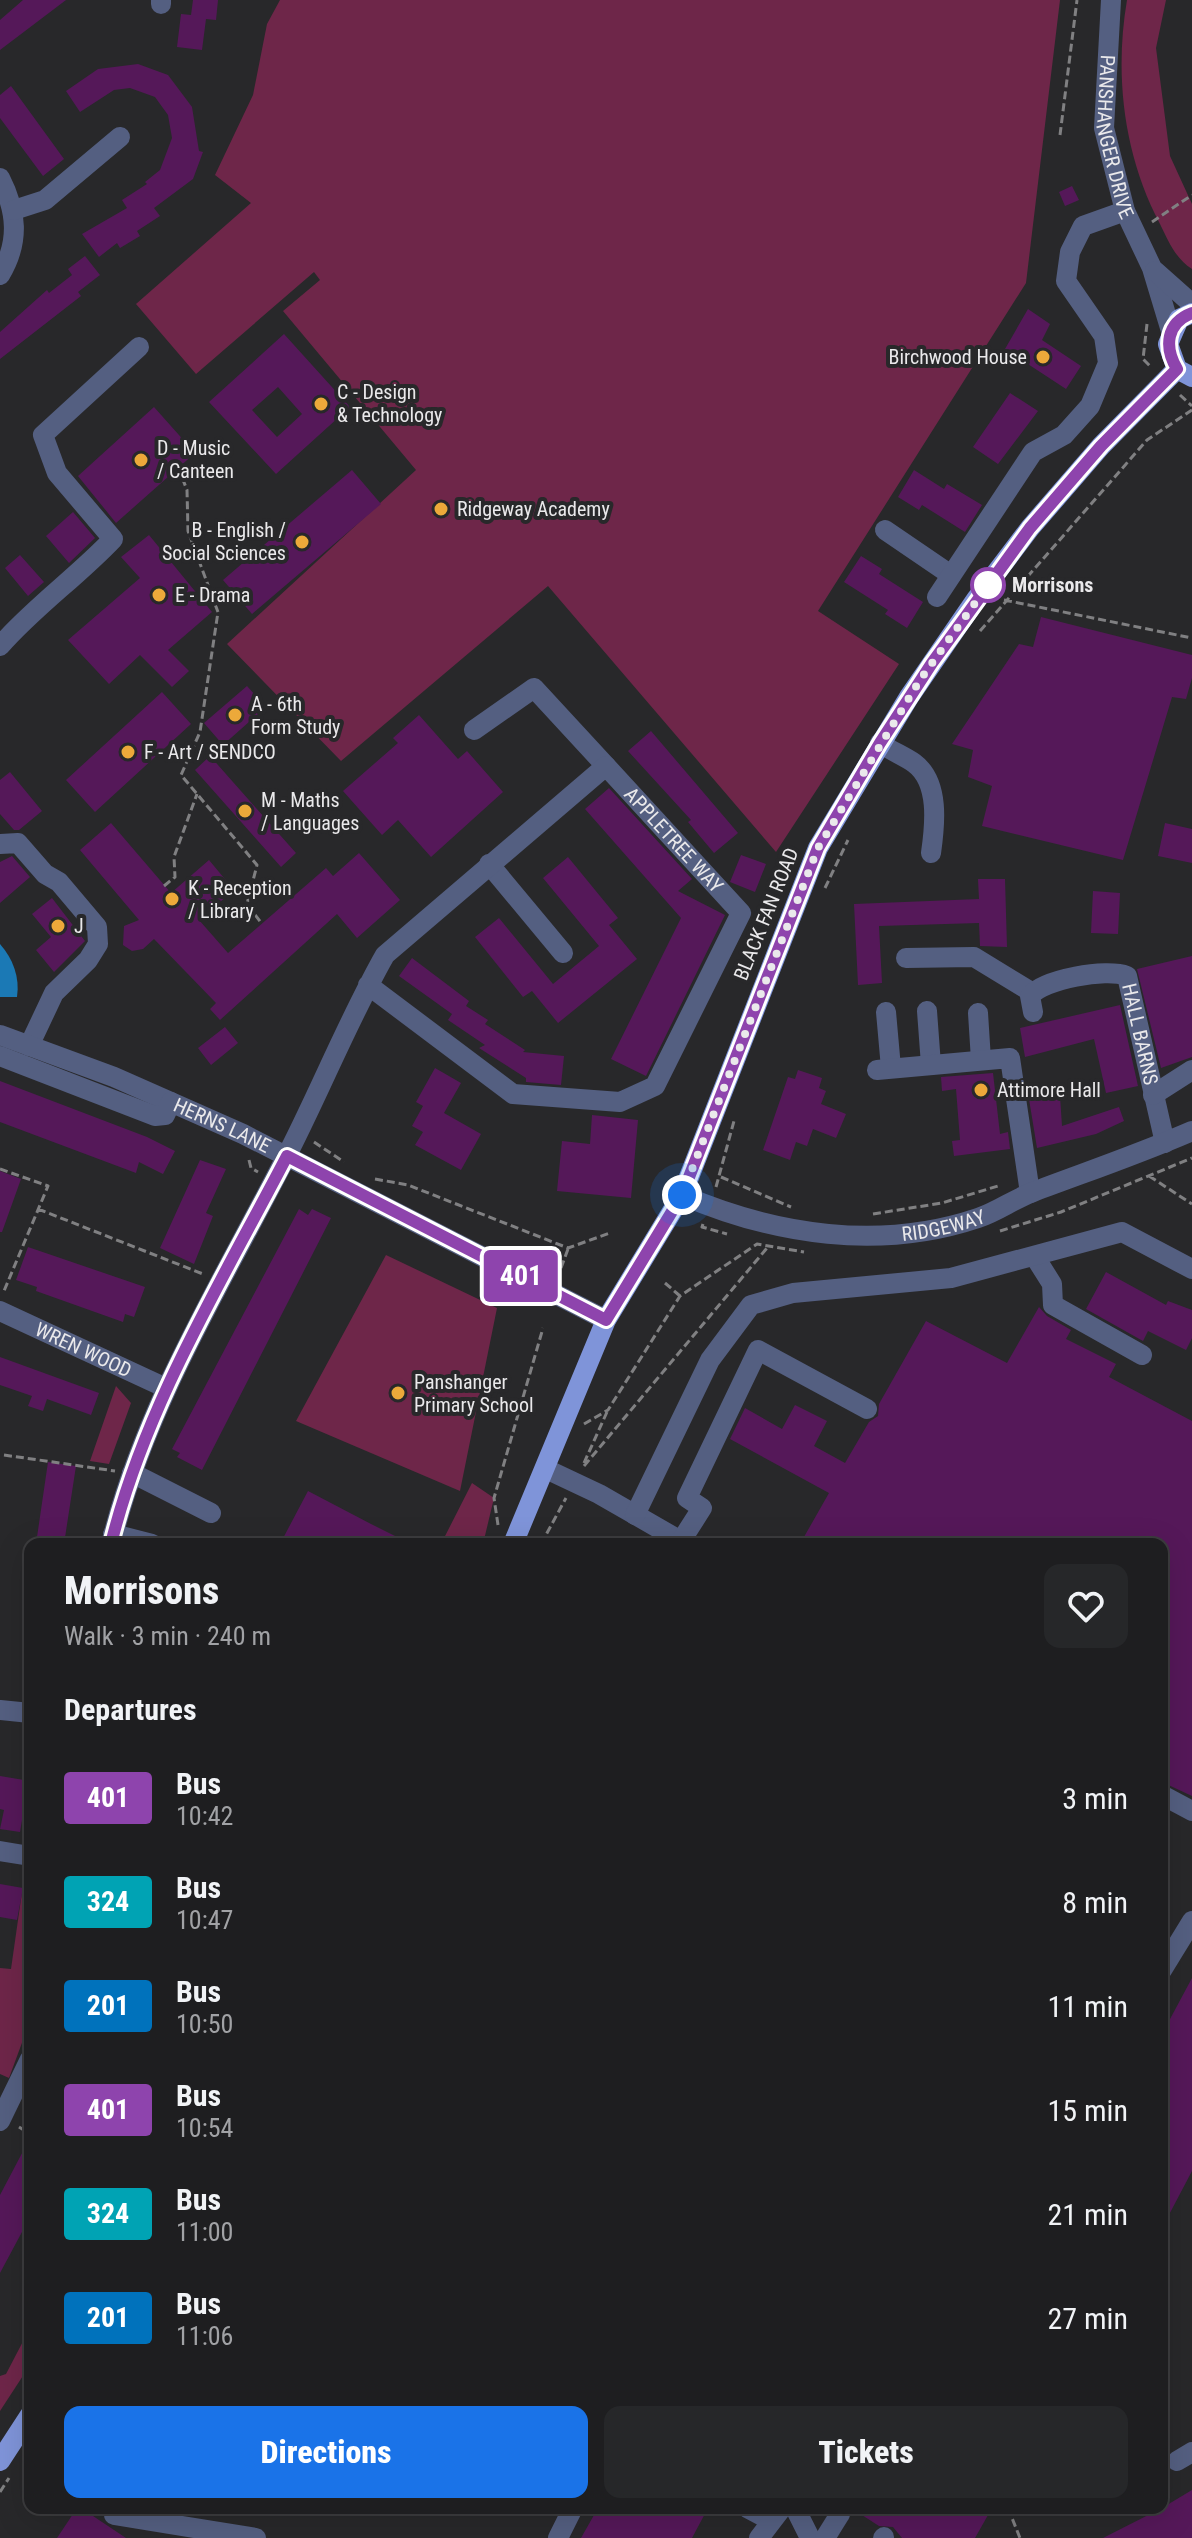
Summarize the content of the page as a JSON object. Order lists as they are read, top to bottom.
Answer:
{
  "streets": {
    "main road": ["BLACK FAN ROAD"],
    "street": [
      "PANSHANGER DRIVE",
      "APPLETREE WAY",
      "HALL BARNS",
      "HERNS LANE",
      "RIDGEWAY",
      "WREN WOOD"
    ]
  },
  "crossings": [
    ["BLACK FAN ROAD", "HERNS LANE"],
    ["BLACK FAN ROAD", "RIDGEWAY"],
    ["HALL BARNS", "RIDGEWAY"]
  ],
  "places": [
    "Birchwood House",
    "C - Design & Technology",
    "D - Music / Canteen",
    "Ridgeway Academy",
    "B - English / Social Sciences",
    "Morrisons",
    "E - Drama",
    "A - 6th Form Study",
    "F - Art / SENDCO",
    "M - Maths / Languages",
    "K - Reception / Library",
    "J",
    "Attimore Hall",
    "Panshanger Primary School"
  ],
  "lines": ["bus line 401"],
  "page": {
    "on_map": "401",
    "heading": [
      ["Morrisons", "Walk · 3 min · 240 m"],
      "Departures"
    ],
    "list": [
      {
        "mark": "401",
        "name": "Bus",
        "note": "10:42",
        "value": "3 min"
      },
      {
        "mark": "324",
        "name": "Bus",
        "note": "10:47",
        "value": "8 min"
      },
      {
        "mark": "201",
        "name": "Bus",
        "note": "10:50",
        "value": "11 min"
      },
      {
        "mark": "401",
        "name": "Bus",
        "note": "10:54",
        "value": "15 min"
      },
      {
        "mark": "324",
        "name": "Bus",
        "note": "11:00",
        "value": "21 min"
      },
      {
        "mark": "201",
        "name": "Bus",
        "note": "11:06",
        "value": "27 min"
      }
    ],
    "buttons": ["Directions", "Tickets"]
  }
}
